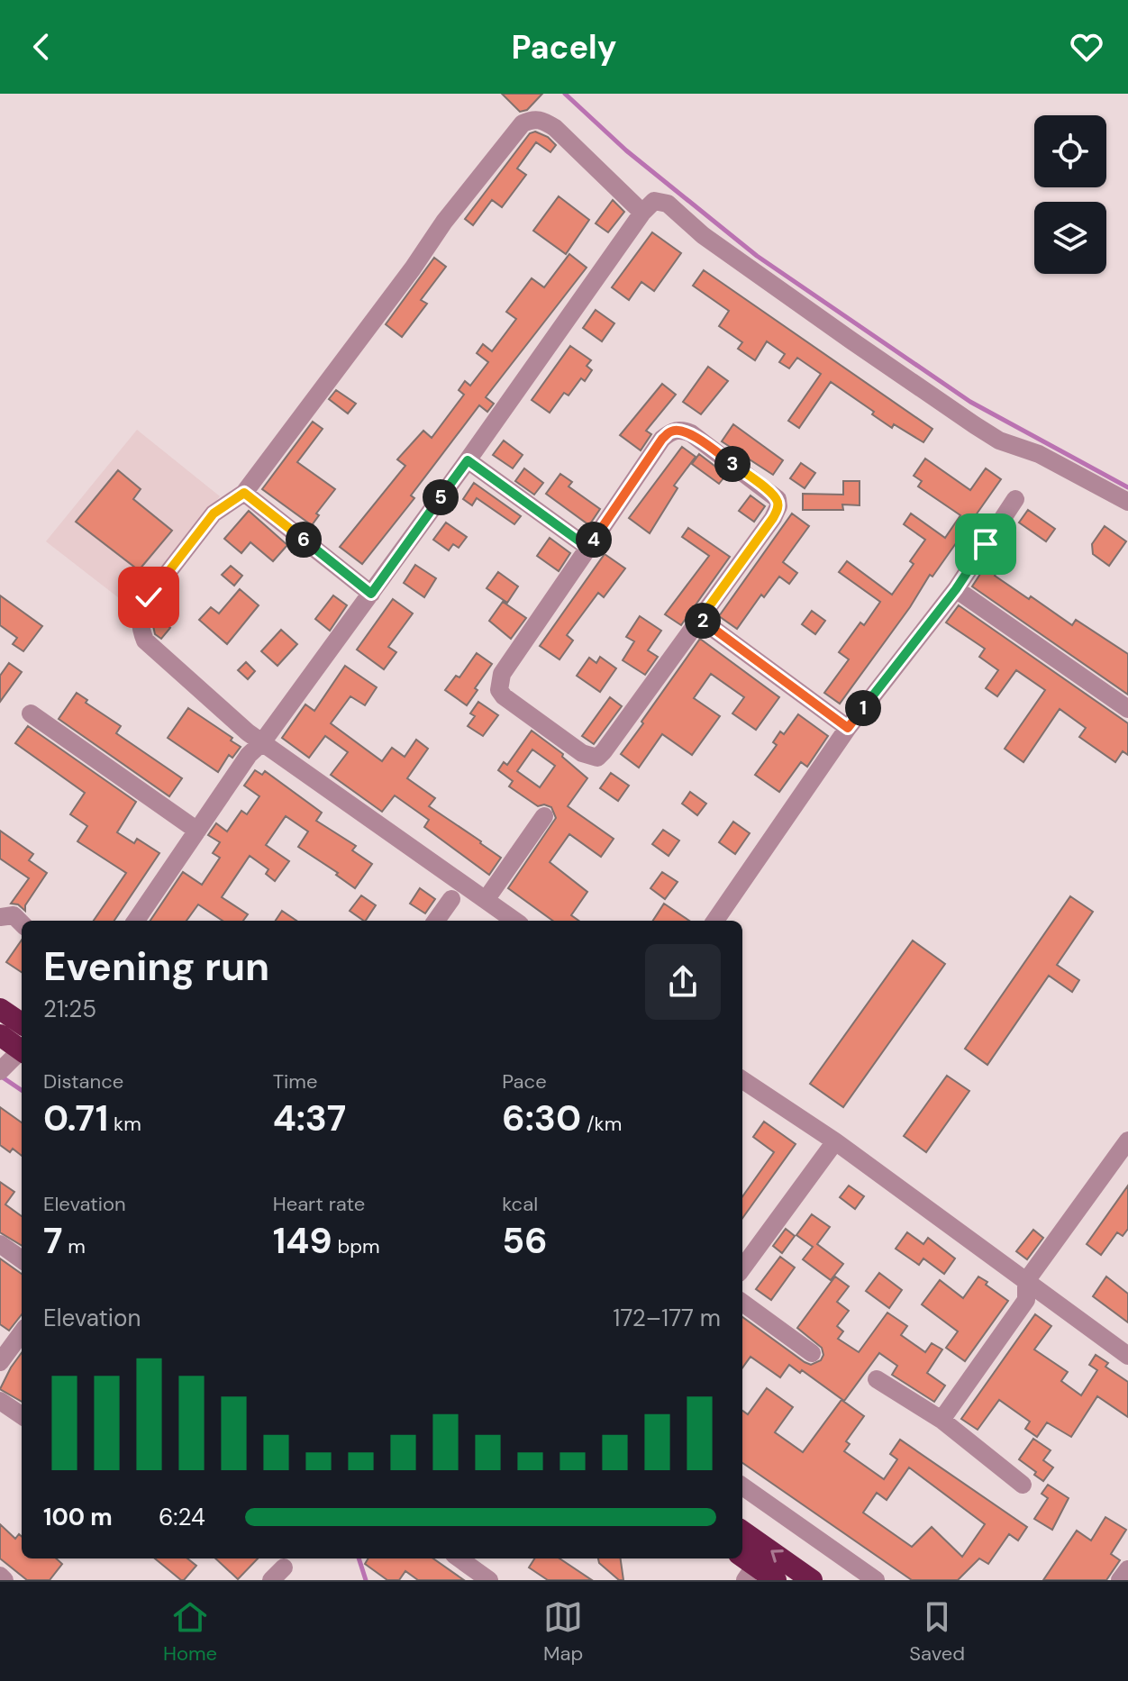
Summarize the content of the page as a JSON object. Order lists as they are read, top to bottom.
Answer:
{
  "page": {
    "header": "Pacely",
    "pins": [
      "3",
      "5",
      "4",
      "6",
      "2",
      "1"
    ],
    "heading": ["Evening run", "21:25"],
    "stats": [
      ["Distance", "0.71 km"],
      ["Time", "4:37"],
      ["Pace", "6:30 /km"],
      ["Elevation", "7 m"],
      ["Heart rate", "149 bpm"],
      ["kcal", "56"]
    ],
    "chart": ["Elevation", "172–177 m"],
    "list": [
      {
        "name": "100 m",
        "note": "6:24"
      }
    ],
    "tabs": ["Home", "Map", "Saved"]
  }
}
